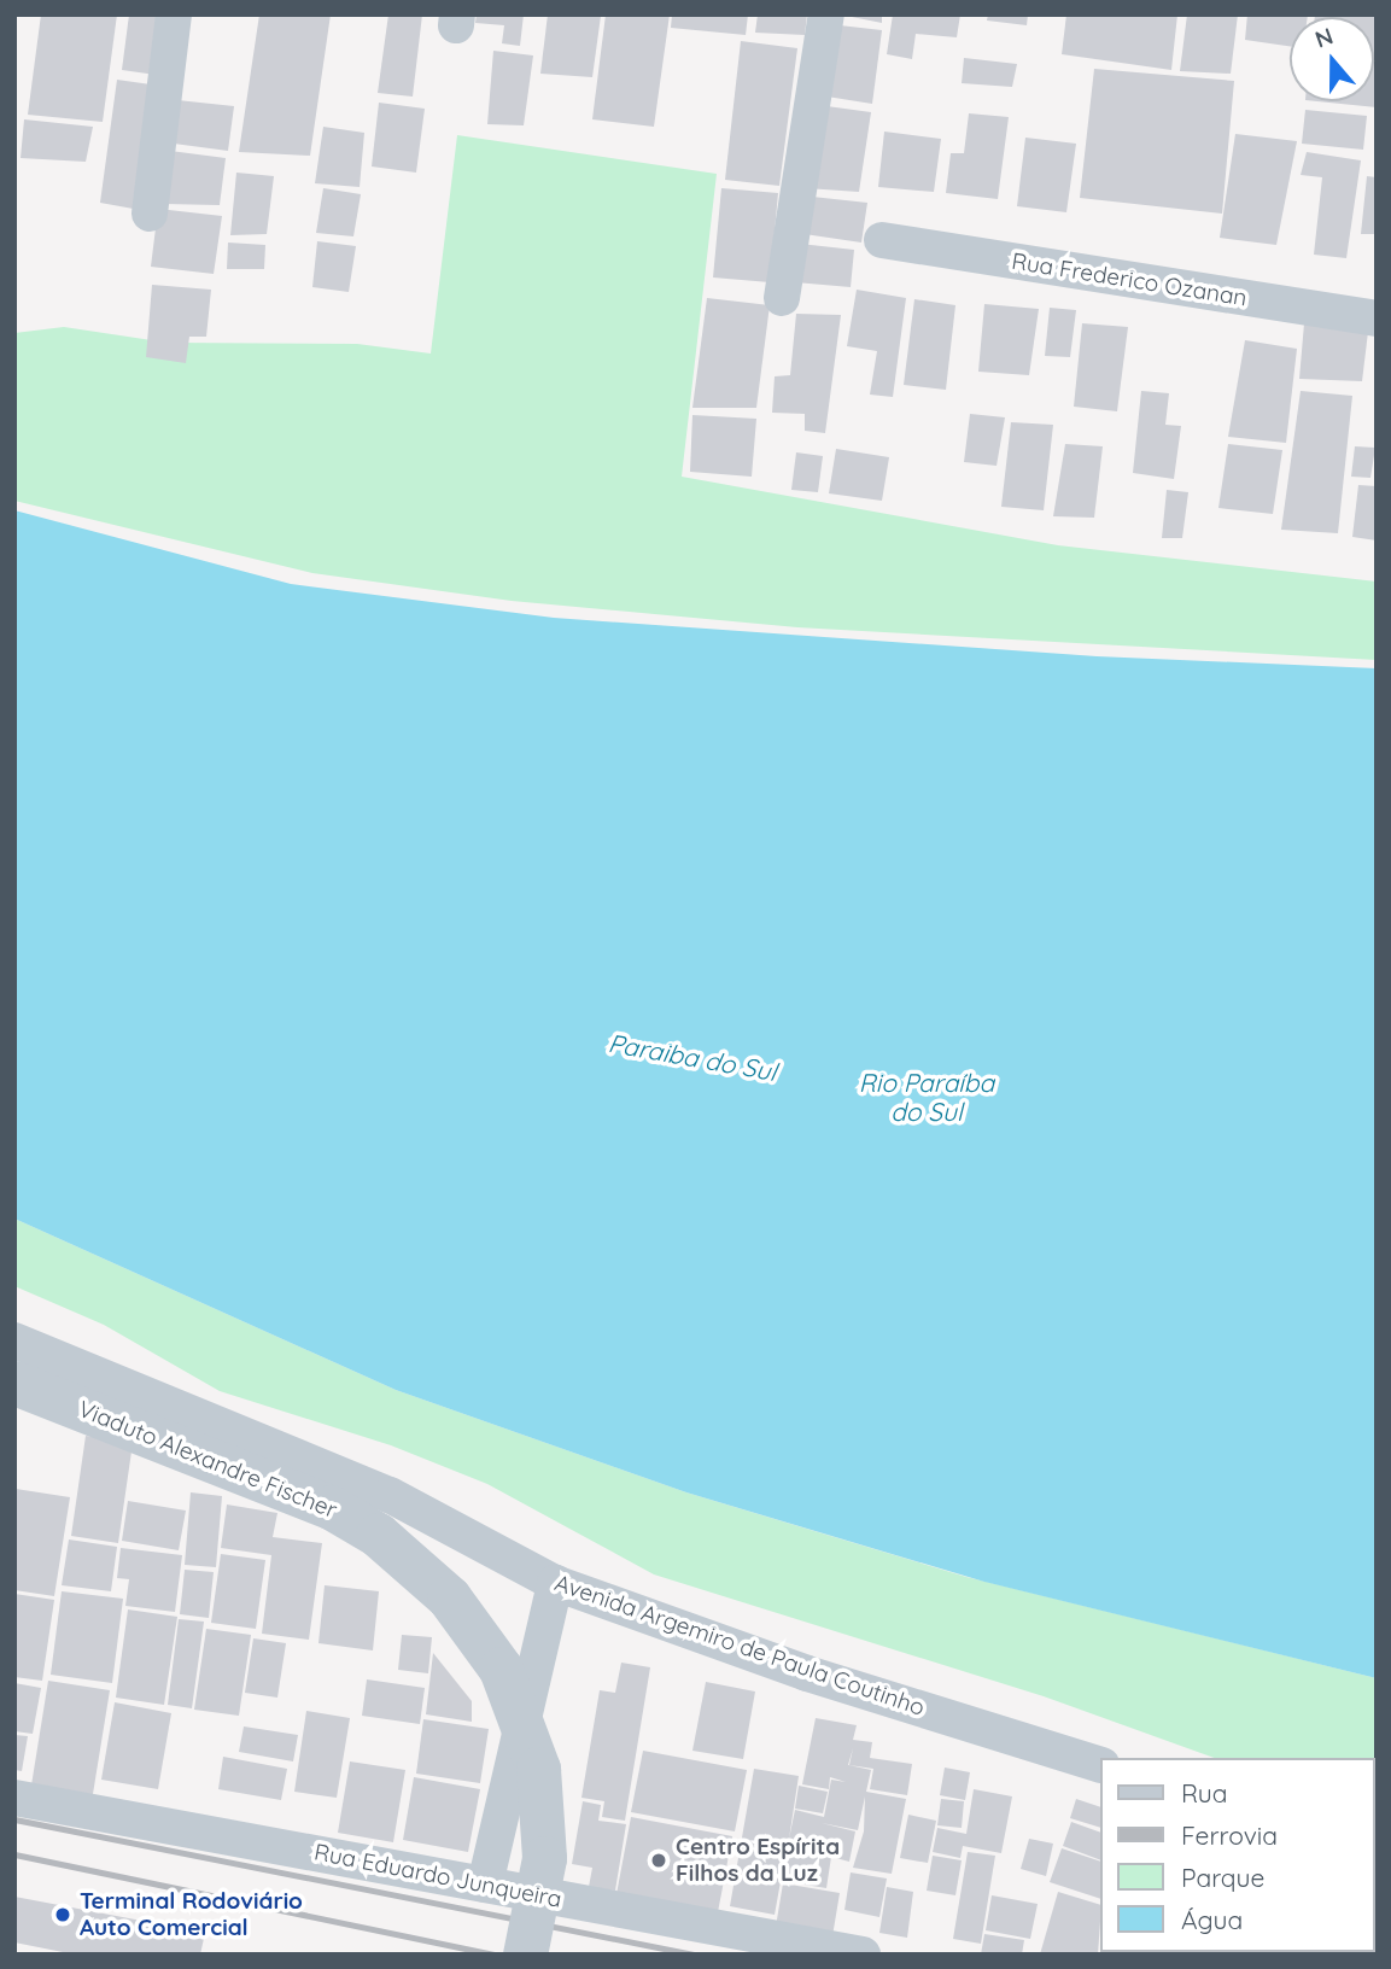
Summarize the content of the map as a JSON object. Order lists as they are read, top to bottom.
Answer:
{
  "streets": {
    "street": [
      "Rua Frederico Ozanan",
      "Viaduto Alexandre Fischer",
      "Avenida Argemiro de Paula Coutinho",
      "Rua Eduardo Junqueira"
    ]
  },
  "water": ["Paraiba do Sul", "Rio Paraíba do Sul"],
  "places": ["Centro Espírita Filhos da Luz", "Terminal Rodoviário Auto Comercial"],
  "legend": [
    "Rua",
    "Ferrovia",
    "Parque",
    "Água"
  ],
  "north": "top"
}
